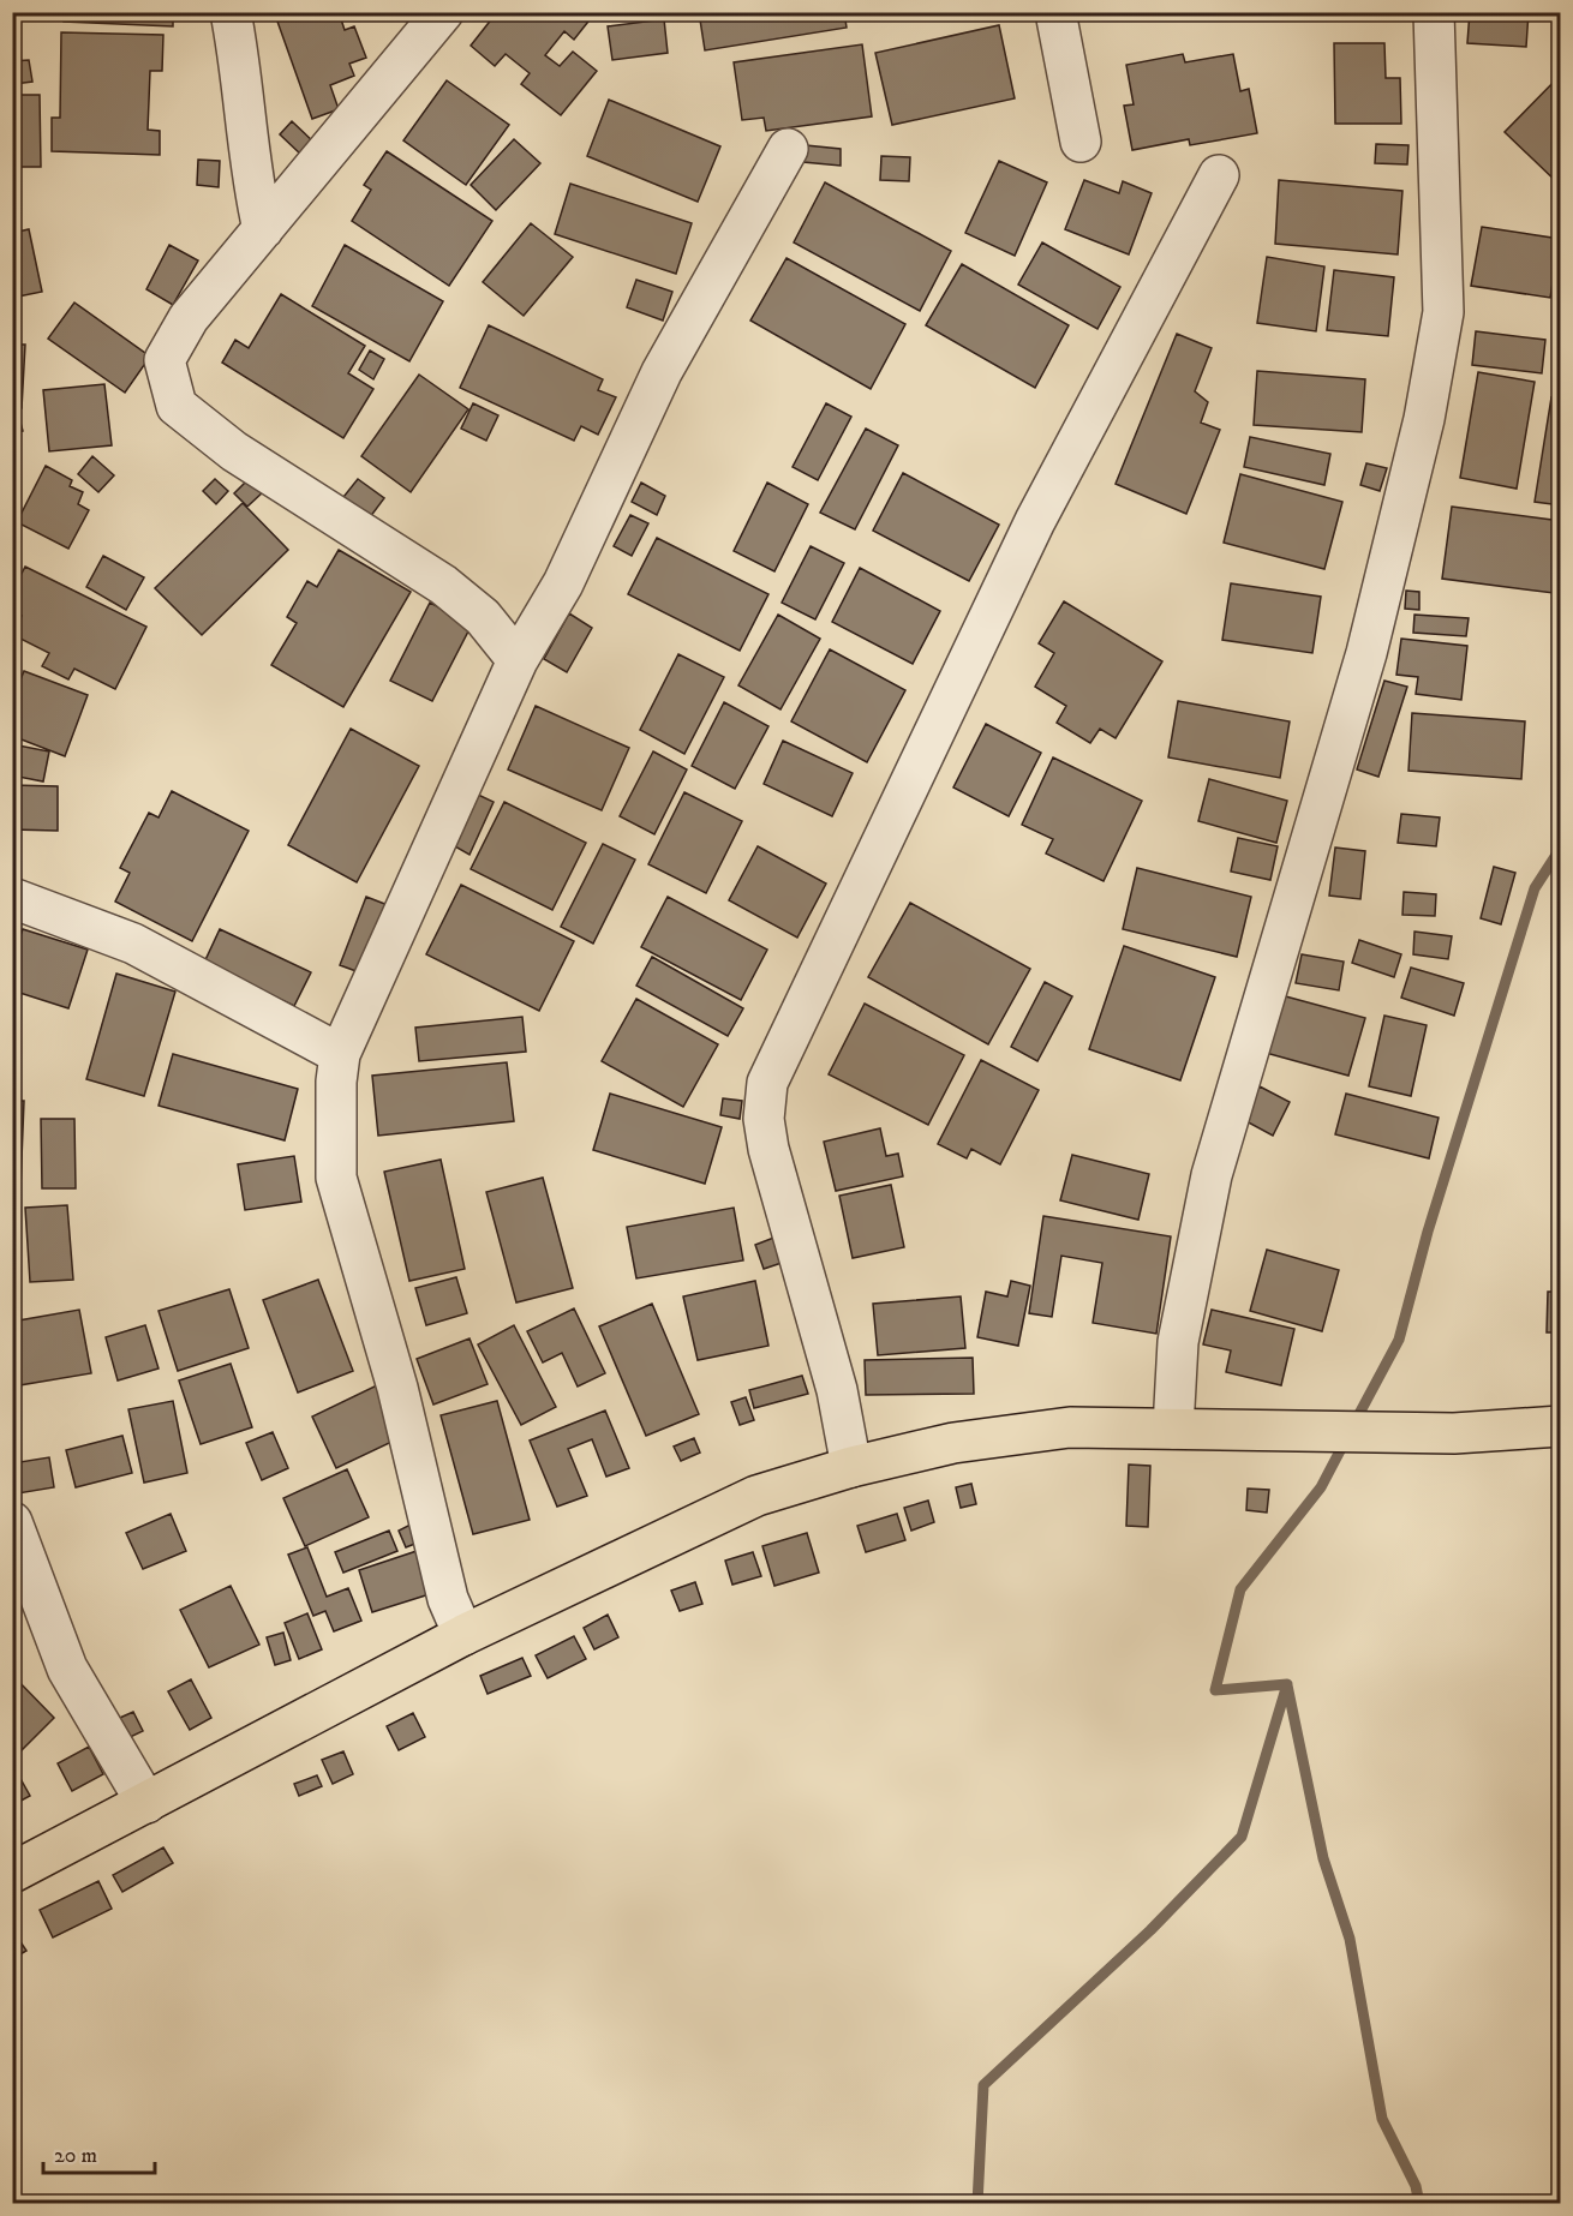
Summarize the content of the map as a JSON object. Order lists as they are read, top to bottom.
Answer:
{
  "scale_bar": "20 m"
}
